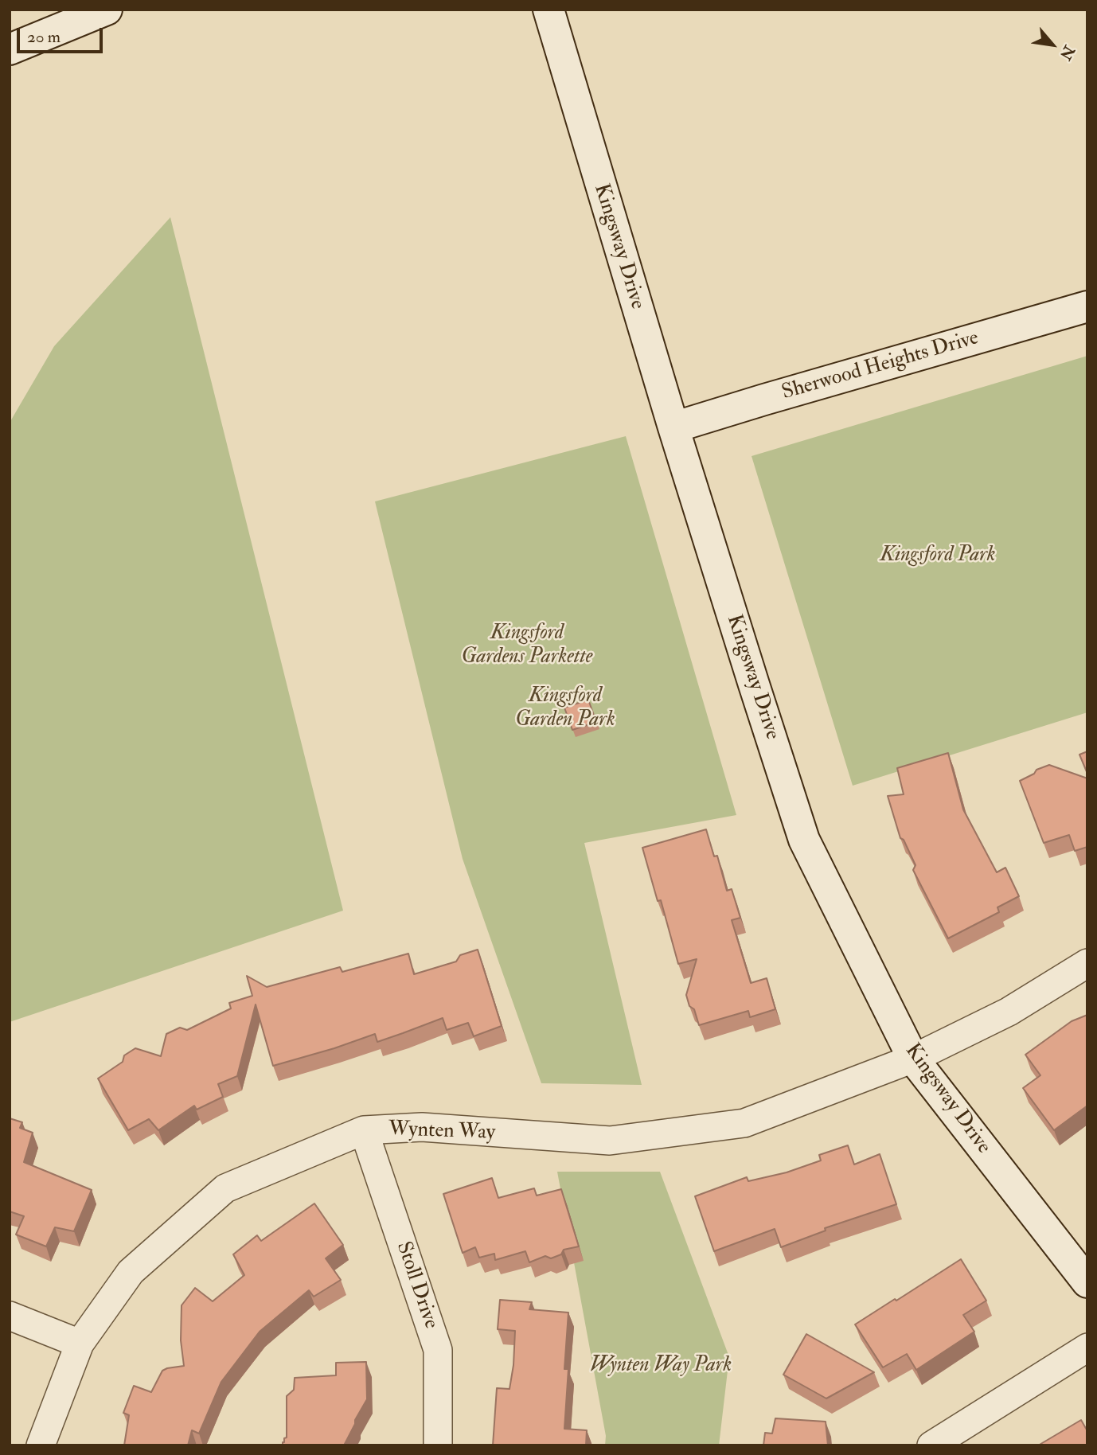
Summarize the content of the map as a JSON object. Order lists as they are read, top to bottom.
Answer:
{
  "streets": {
    "street": [
      "Kingsway Drive",
      "Sherwood Heights Drive",
      "Wynten Way",
      "Stoll Drive"
    ]
  },
  "crossings": [
    ["Kingsway Drive", "Sherwood Heights Drive"],
    ["Kingsway Drive", "Wynten Way"],
    ["Wynten Way", "Stoll Drive"]
  ],
  "parks": [
    "Kingsford Park",
    "Kingsford Gardens Parkette",
    "Kingsford Garden Park",
    "Wynten Way Park"
  ],
  "scale_bar": "20 m",
  "north": "bottom right"
}
